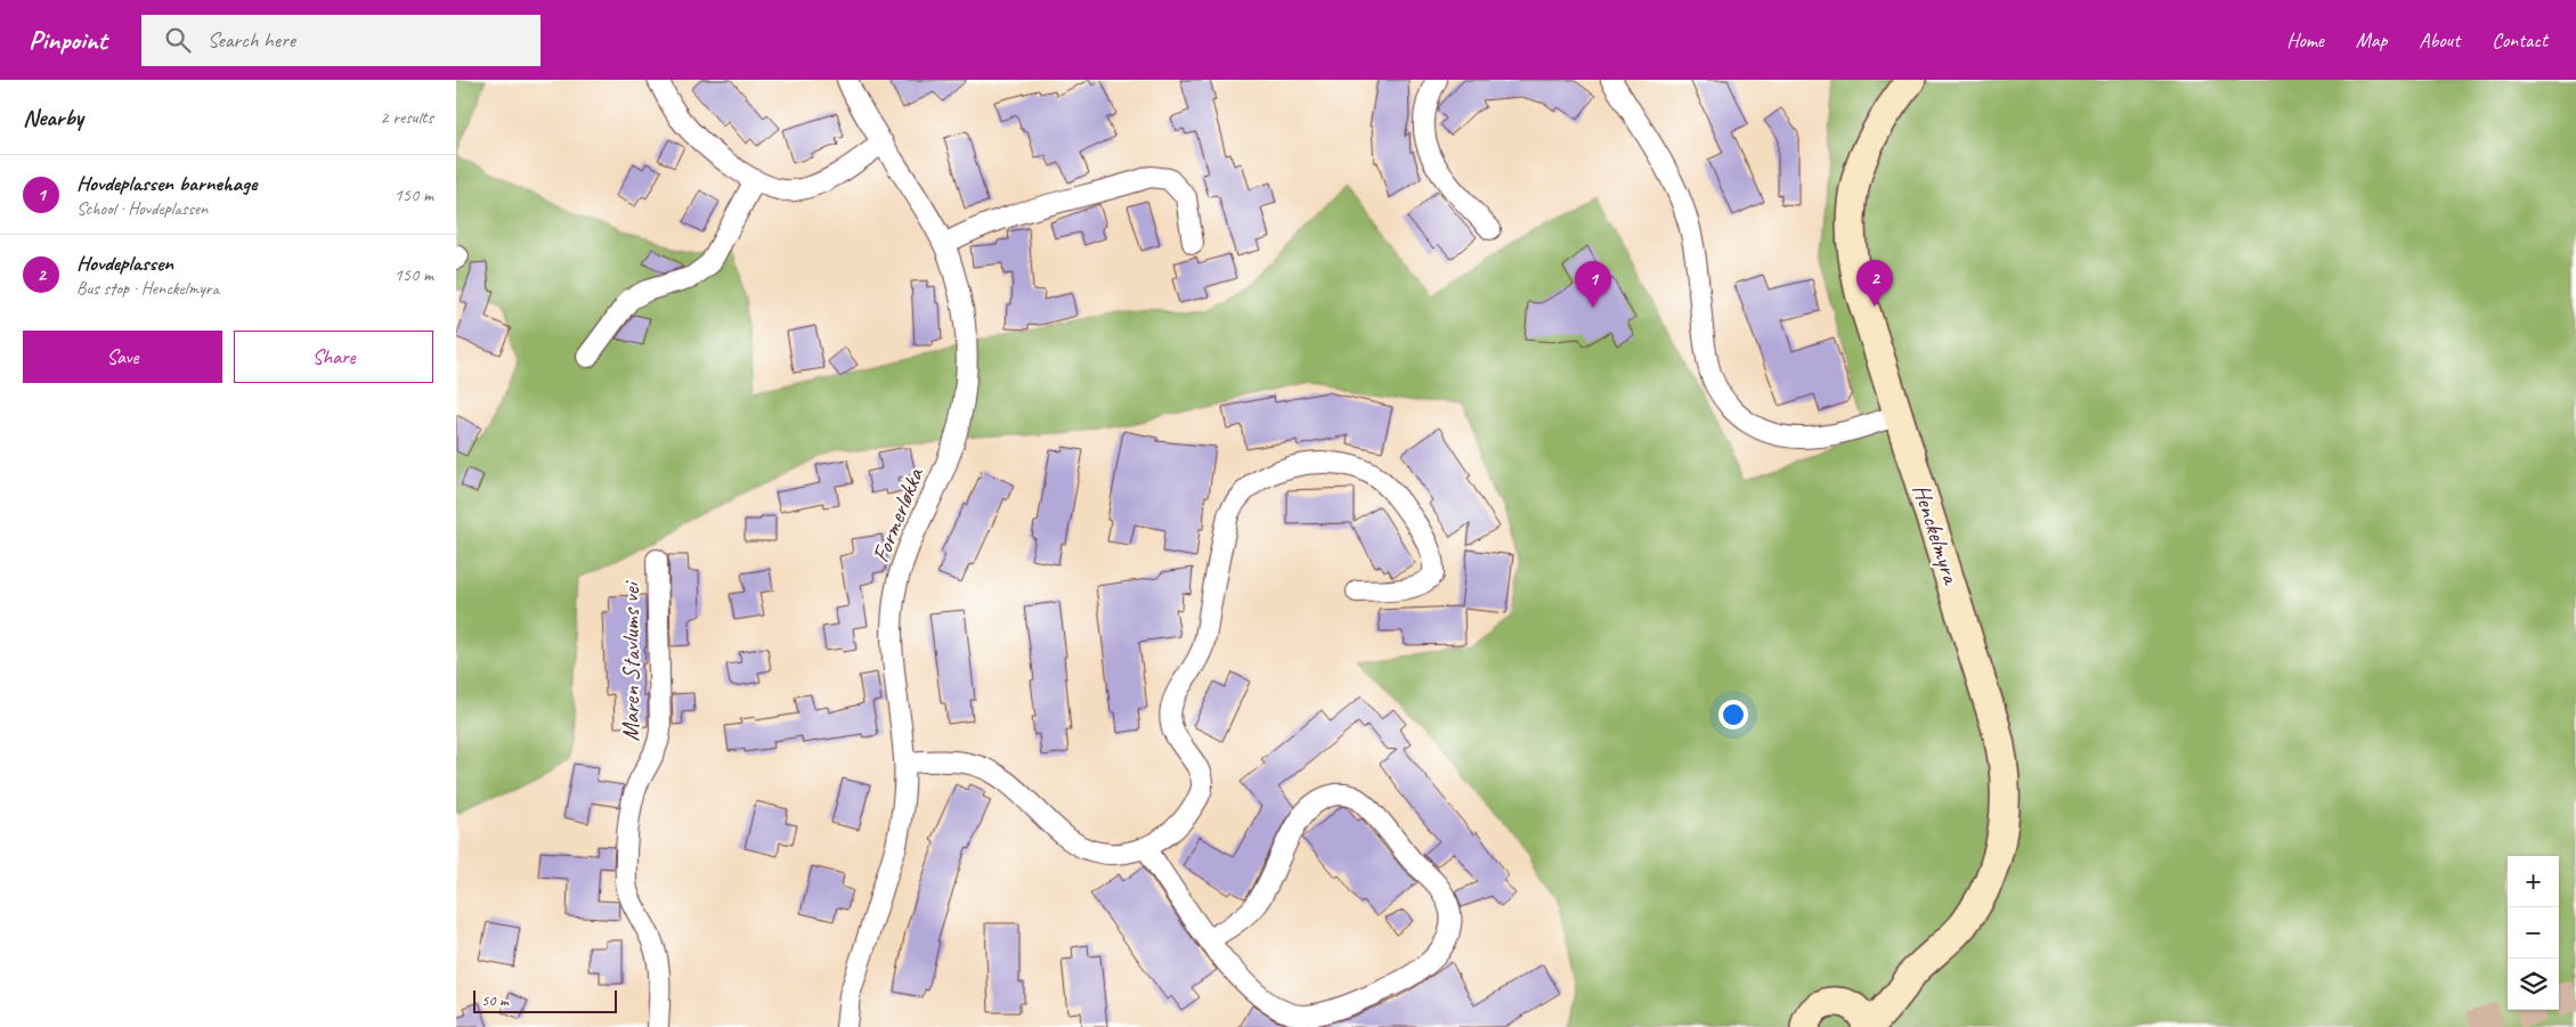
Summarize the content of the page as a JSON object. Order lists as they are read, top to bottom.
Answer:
{
  "streets": {
    "street": ["Formerløkka", "Henckelmyra", "Maren Stavlums vei"]
  },
  "scale_bar": "50 m",
  "page": {
    "header": "Pinpoint",
    "search": "Search here",
    "nav": [
      "Home",
      "Map",
      "About",
      "Contact"
    ],
    "heading": ["Nearby", "2 results"],
    "list": [
      {
        "mark": "1",
        "name": "Hovdeplassen barnehage",
        "note": "School · Hovdeplassen",
        "value": "150 m"
      },
      {
        "mark": "2",
        "name": "Hovdeplassen",
        "note": "Bus stop · Henckelmyra",
        "value": "150 m"
      }
    ],
    "pins": ["2", "1"],
    "buttons": ["Save", "Share"],
    "map_buttons": ["+", "−"],
    "scale": "50 m"
  }
}
